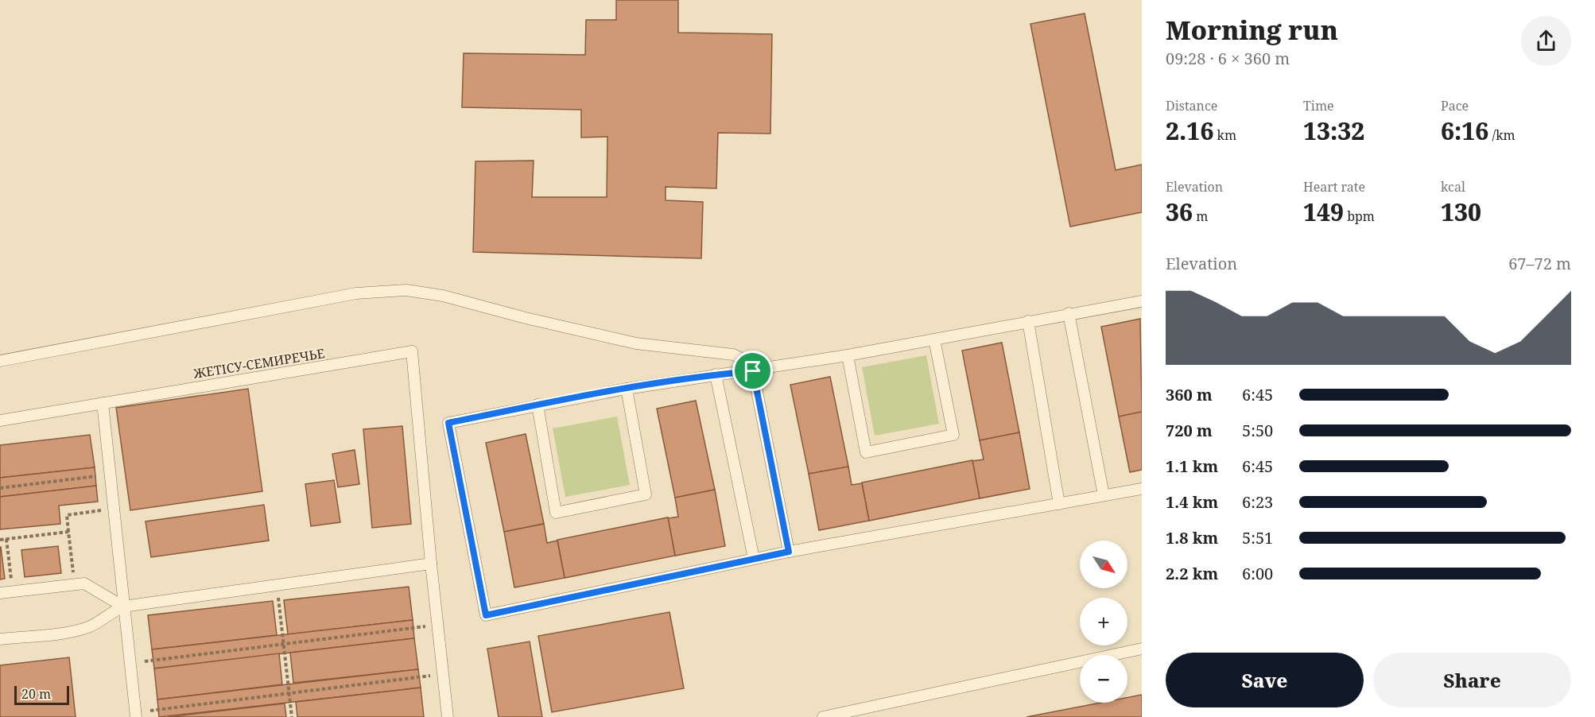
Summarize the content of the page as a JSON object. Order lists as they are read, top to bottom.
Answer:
{
  "streets": {
    "lane": ["ЖЕТІСУ-СЕМИРЕЧЬЕ"]
  },
  "scale_bar": "20 m",
  "north": "bottom right",
  "page": {
    "heading": ["Morning run", "09:28 · 6 × 360 m"],
    "stats": [
      ["Distance", "2.16 km"],
      ["Time", "13:32"],
      ["Pace", "6:16 /km"],
      ["Elevation", "36 m"],
      ["Heart rate", "149 bpm"],
      ["kcal", "130"]
    ],
    "chart": ["Elevation", "67–72 m"],
    "list": [
      {
        "name": "360 m",
        "note": "6:45"
      },
      {
        "name": "720 m",
        "note": "5:50"
      },
      {
        "name": "1.1 km",
        "note": "6:45"
      },
      {
        "name": "1.4 km",
        "note": "6:23"
      },
      {
        "name": "1.8 km",
        "note": "5:51"
      },
      {
        "name": "2.2 km",
        "note": "6:00"
      }
    ],
    "map_buttons": ["+", "−"],
    "buttons": ["Save", "Share"],
    "scale": "20 m"
  }
}
